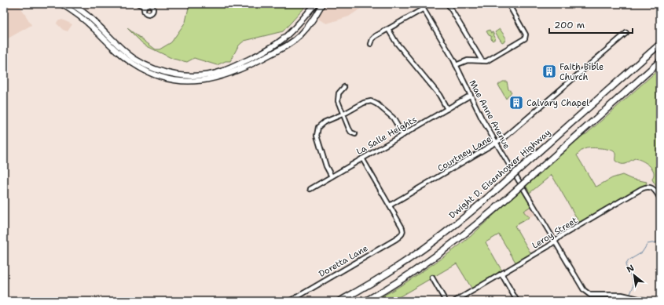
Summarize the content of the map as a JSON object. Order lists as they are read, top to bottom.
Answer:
{
  "streets": {
    "highway": ["Dwight D. Eisenhower Highway"],
    "street": [
      "Mae Anne Avenue",
      "La Salle Heights",
      "Courtney Lane",
      "Leroy Street",
      "Doretta Lane"
    ]
  },
  "crossings": [
    ["Mae Anne Avenue", "La Salle Heights"],
    ["Mae Anne Avenue", "Courtney Lane"],
    ["Mae Anne Avenue", "Leroy Street"],
    ["Courtney Lane", "Doretta Lane"]
  ],
  "places": {
    "building": ["Faith Bible Church", "Calvary Chapel"]
  },
  "scale_bar": "200 m",
  "north": "top left"
}
